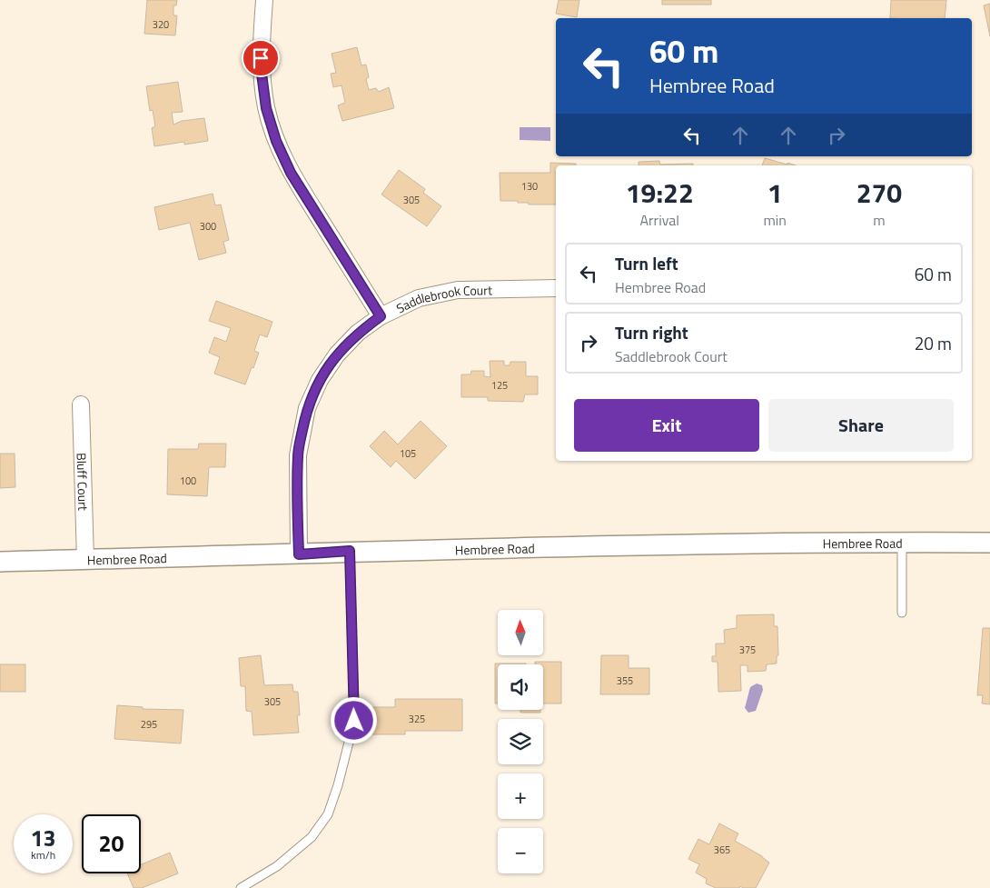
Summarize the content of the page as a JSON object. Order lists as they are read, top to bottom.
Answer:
{
  "streets": {
    "street": ["Saddlebrook Court", "Bluff Court", "Hembree Road"]
  },
  "crossings": [
    ["Saddlebrook Court", "Hembree Road"],
    ["Bluff Court", "Hembree Road"]
  ],
  "house_numbers": [
    "320",
    "130",
    "305",
    "300",
    "125",
    "105",
    "100",
    "375",
    "355",
    "305",
    "325",
    "295",
    "365"
  ],
  "north": "top",
  "page": {
    "turn": ["60 m", "Hembree Road"],
    "eta": [
      "19:22",
      "Arrival",
      "1",
      "min",
      "270",
      "m"
    ],
    "list": [
      {
        "name": "Turn left",
        "note": "Hembree Road",
        "value": "60 m"
      },
      {
        "name": "Turn right",
        "note": "Saddlebrook Court",
        "value": "20 m"
      }
    ],
    "buttons": ["Exit", "Share"],
    "map_buttons": ["+", "−"],
    "speed": "13 km/h",
    "limit": "20"
  }
}
